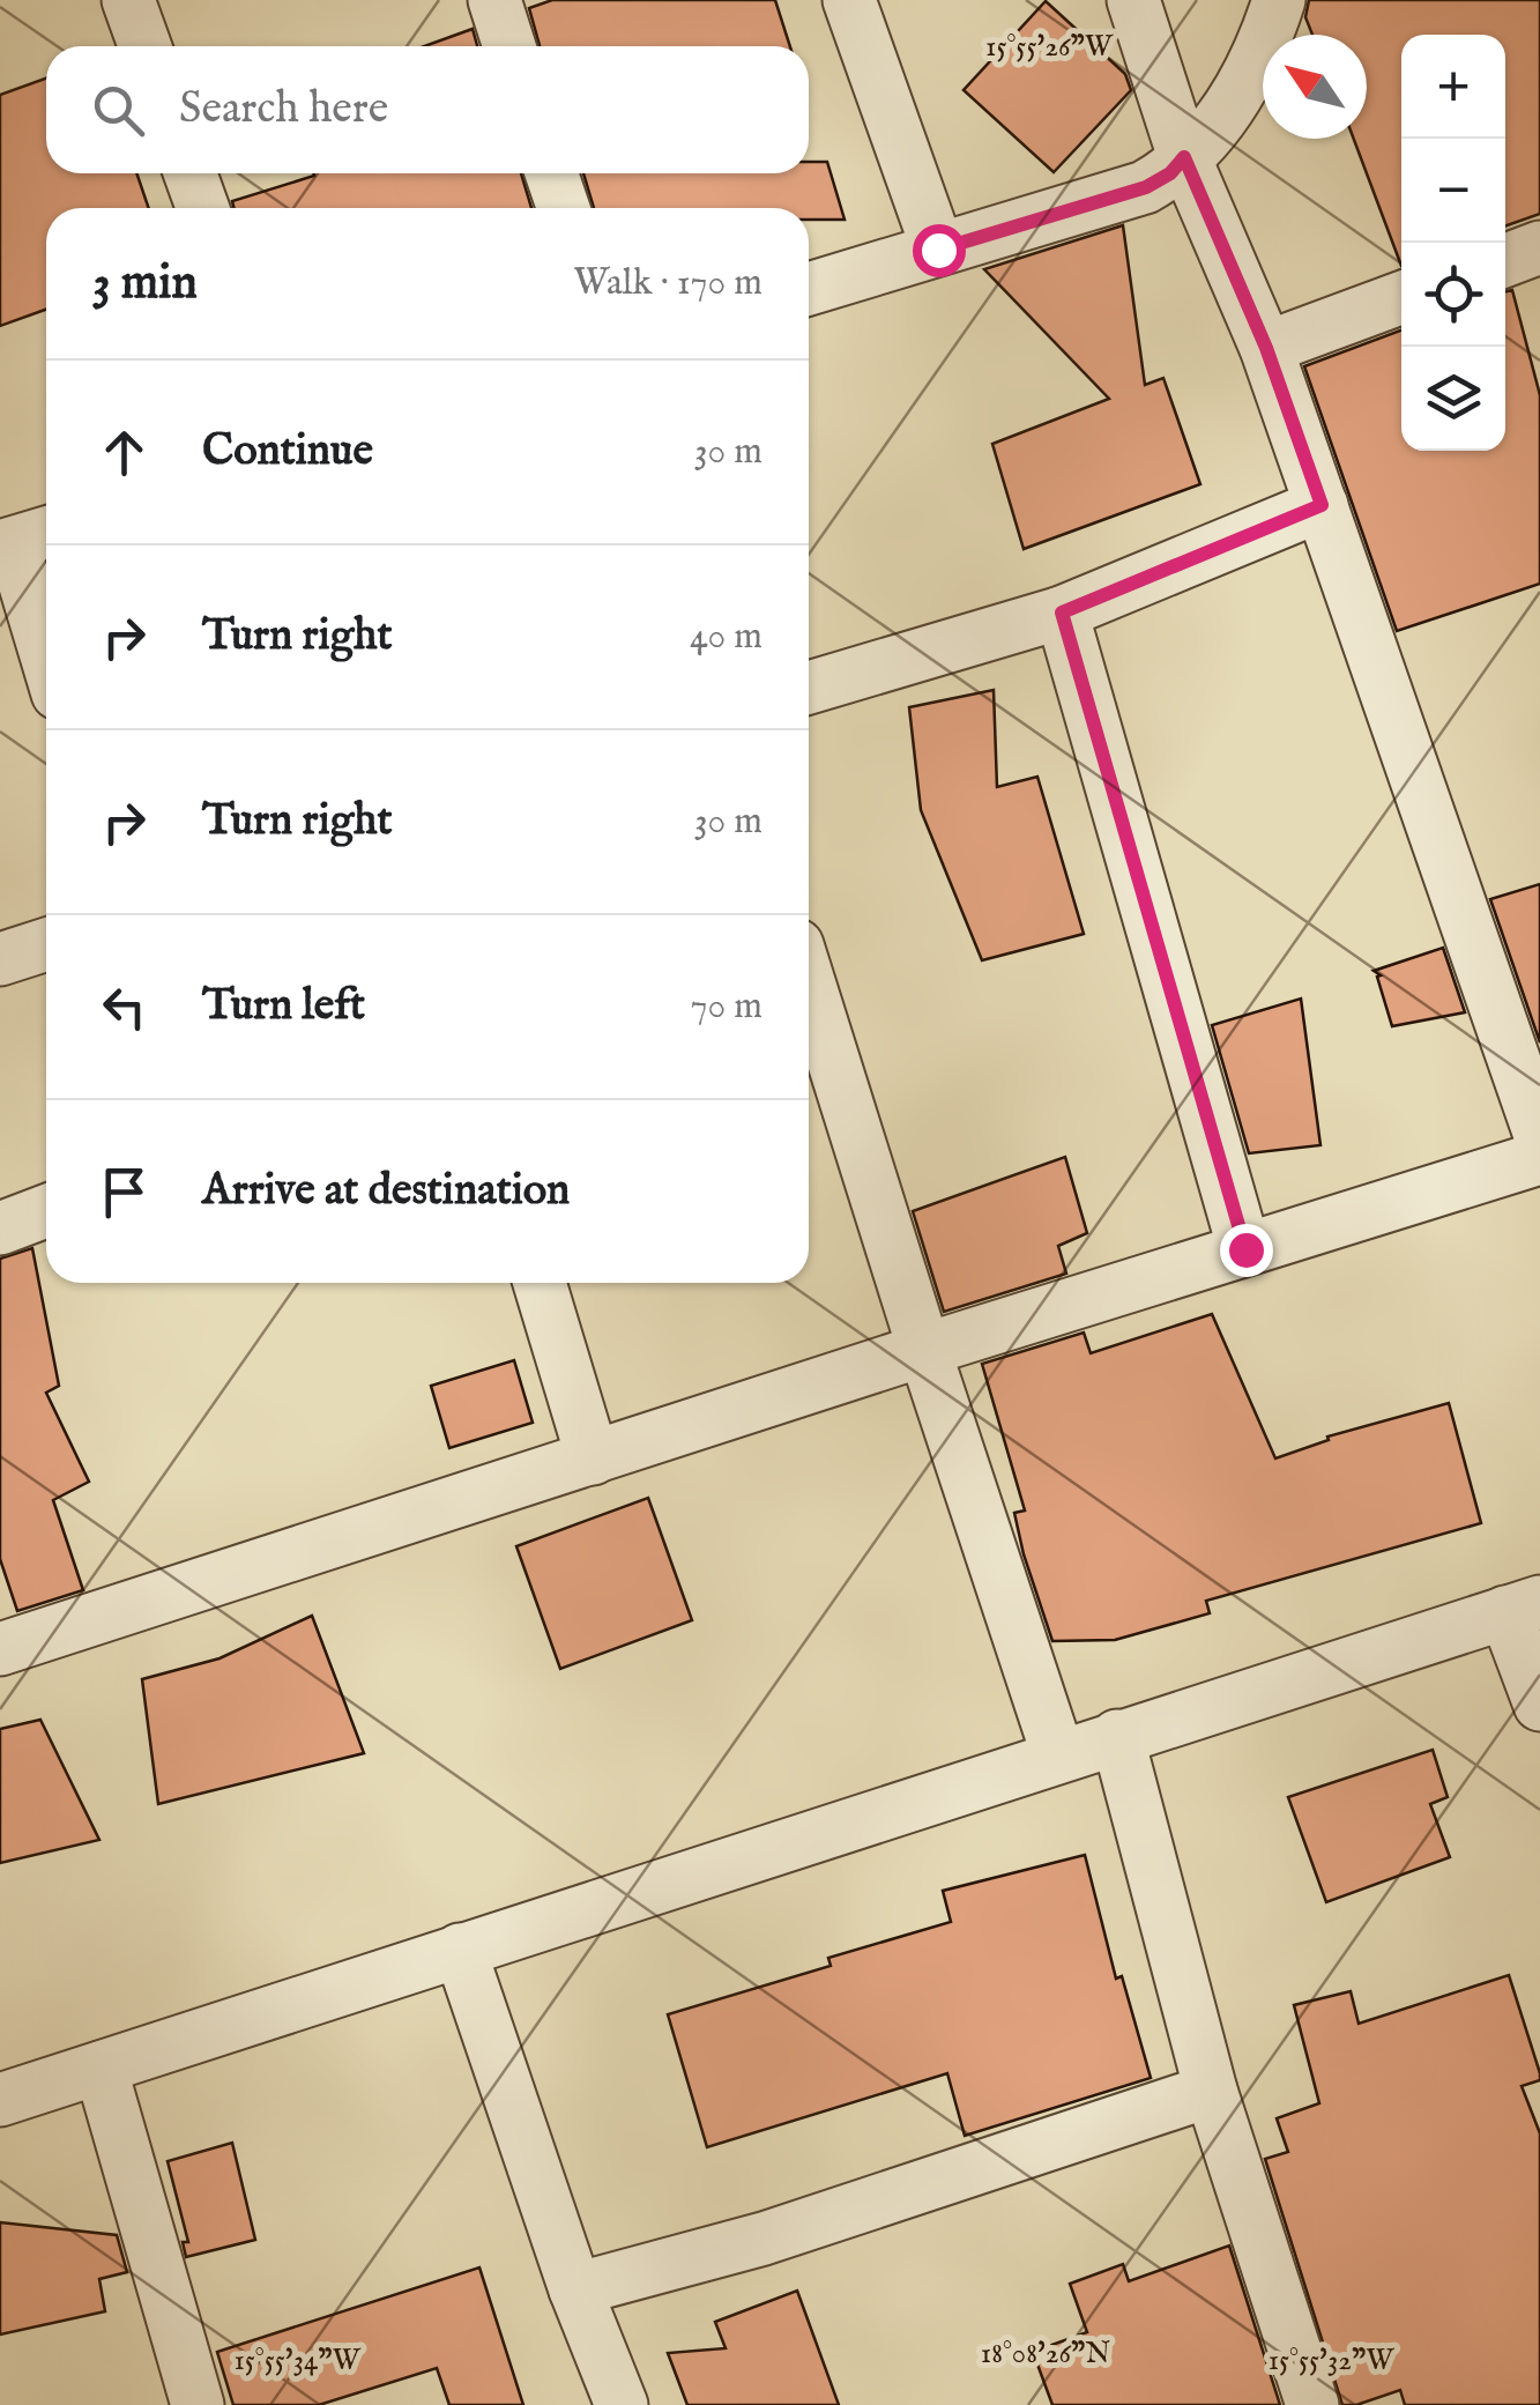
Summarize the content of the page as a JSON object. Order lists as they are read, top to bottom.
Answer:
{
  "north": "top left",
  "page": {
    "map_buttons": ["+", "−"],
    "search": "Search here",
    "heading": ["3 min", "Walk · 170 m"],
    "list": [
      ["Continue", "30 m"],
      ["Turn right", "40 m"],
      ["Turn right", "30 m"],
      ["Turn left", "70 m"],
      "Arrive at destination"
    ]
  },
  "coordinates": [
    "15°55'26\"W",
    "18°08'26\"N",
    "15°55'34\"W",
    "15°55'32\"W"
  ]
}
